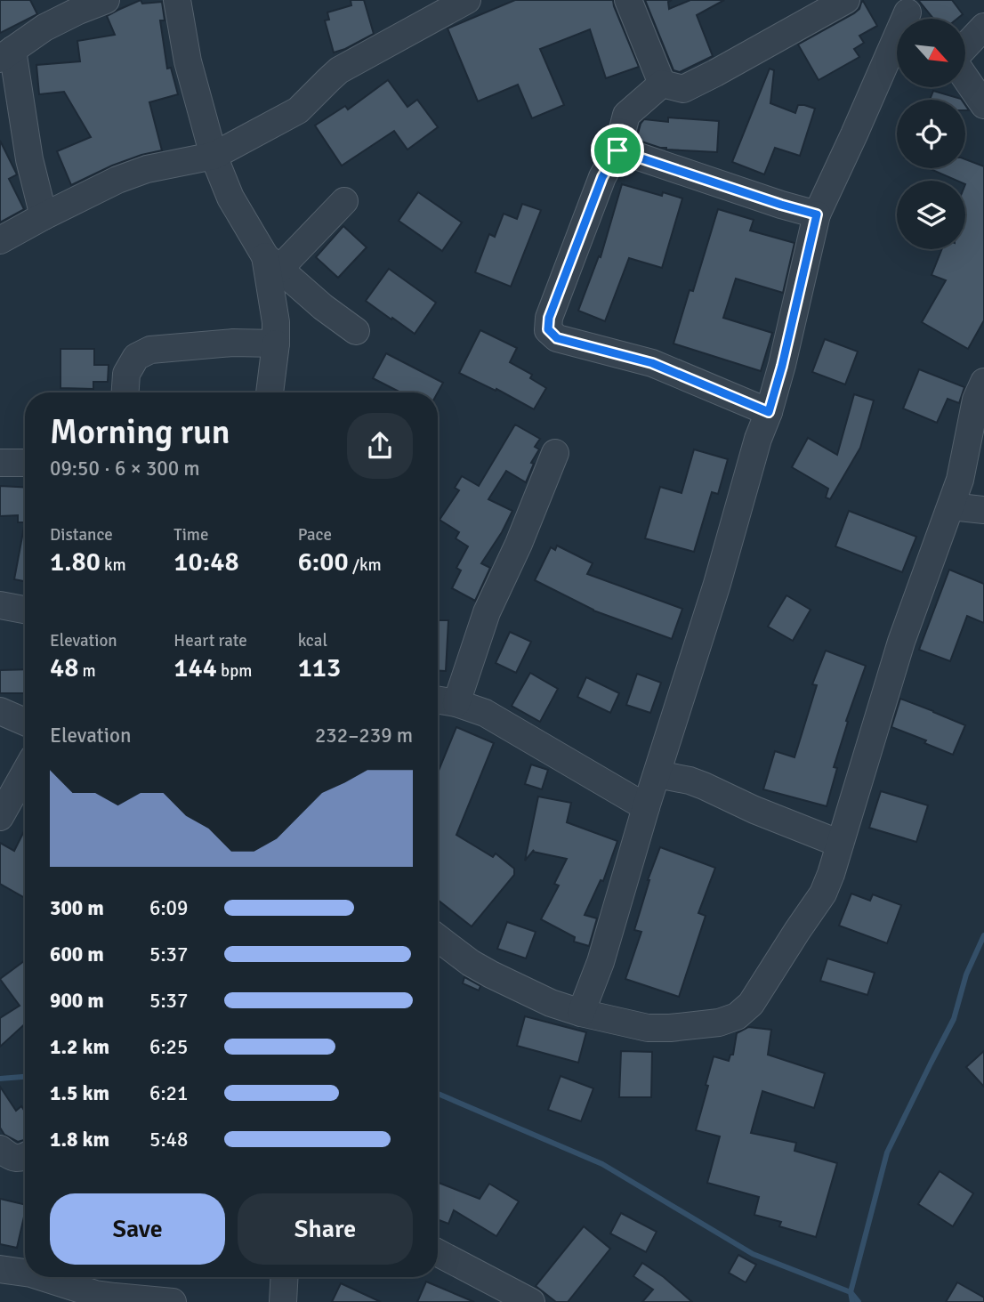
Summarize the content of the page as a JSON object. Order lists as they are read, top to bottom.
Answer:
{
  "north": "bottom right",
  "page": {
    "heading": ["Morning run", "09:50 · 6 × 300 m"],
    "stats": [
      ["Distance", "1.80 km"],
      ["Time", "10:48"],
      ["Pace", "6:00 /km"],
      ["Elevation", "48 m"],
      ["Heart rate", "144 bpm"],
      ["kcal", "113"]
    ],
    "chart": ["Elevation", "232–239 m"],
    "list": [
      {
        "name": "300 m",
        "note": "6:09"
      },
      {
        "name": "600 m",
        "note": "5:37"
      },
      {
        "name": "900 m",
        "note": "5:37"
      },
      {
        "name": "1.2 km",
        "note": "6:25"
      },
      {
        "name": "1.5 km",
        "note": "6:21"
      },
      {
        "name": "1.8 km",
        "note": "5:48"
      }
    ],
    "buttons": ["Save", "Share"]
  }
}
